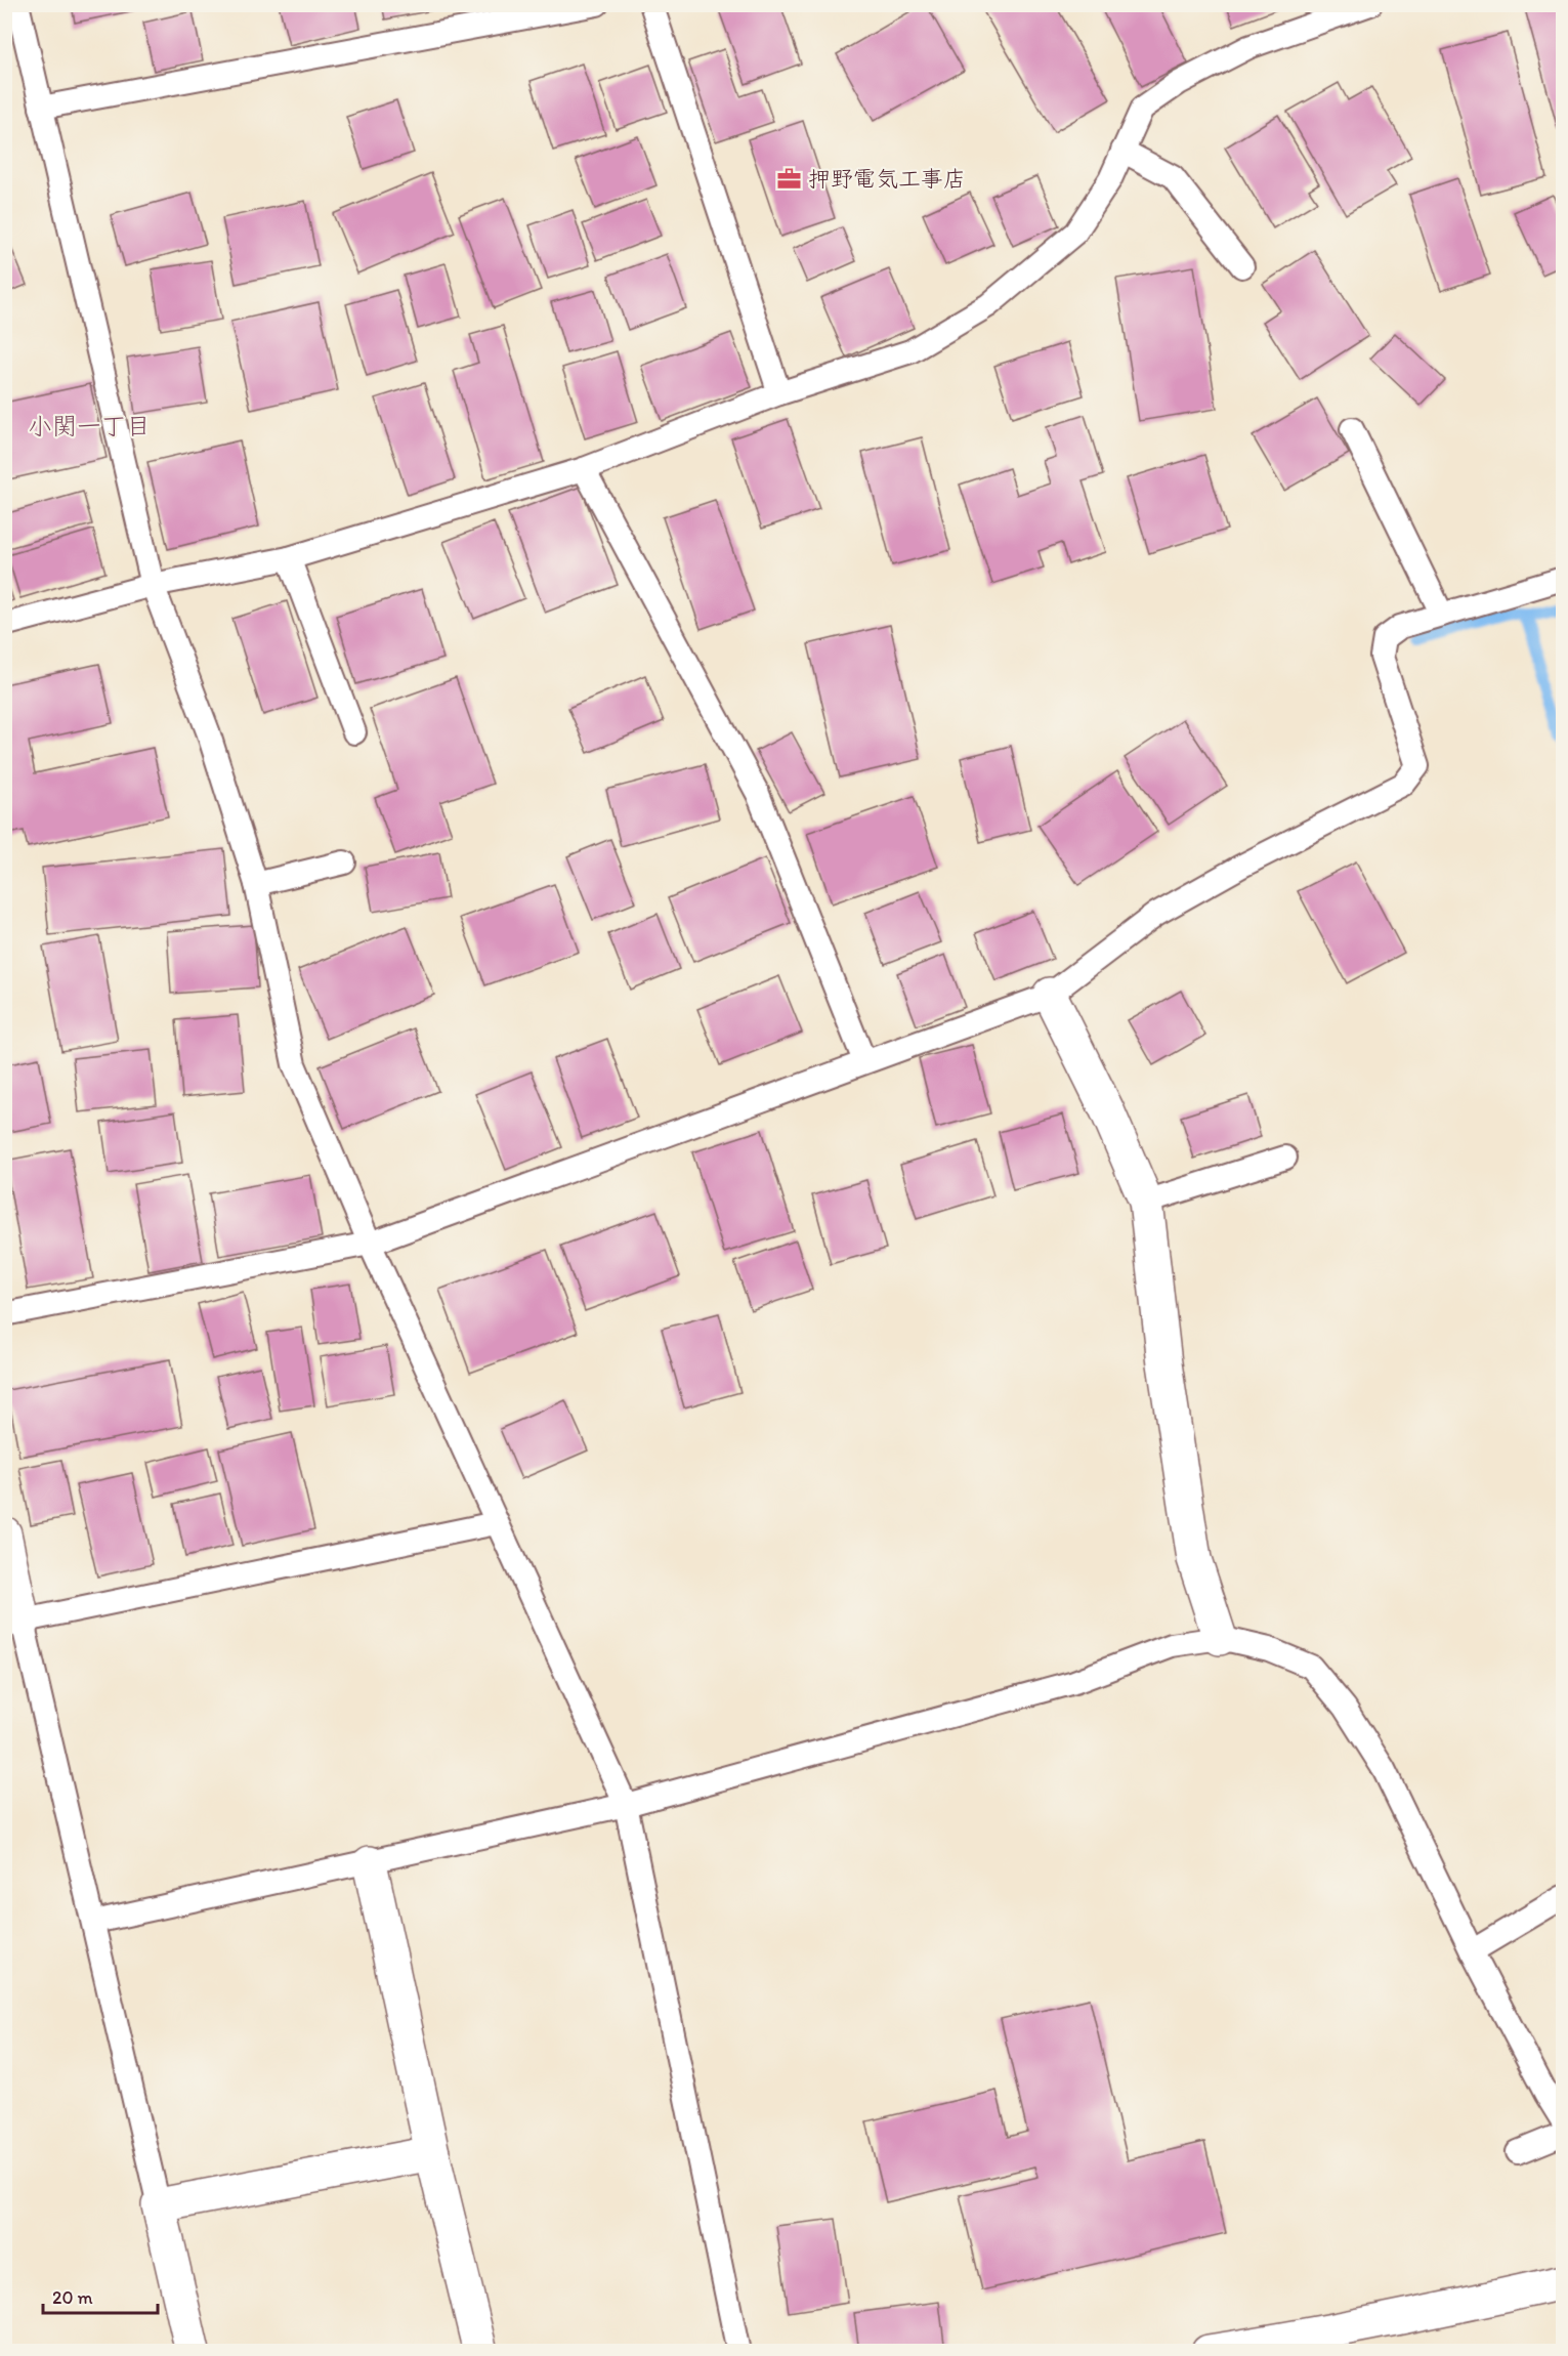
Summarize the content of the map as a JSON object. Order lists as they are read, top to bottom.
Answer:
{
  "districts": ["小関一丁目"],
  "places": {
    "office": ["押野電気工事店"]
  },
  "scale_bar": "20 m"
}
